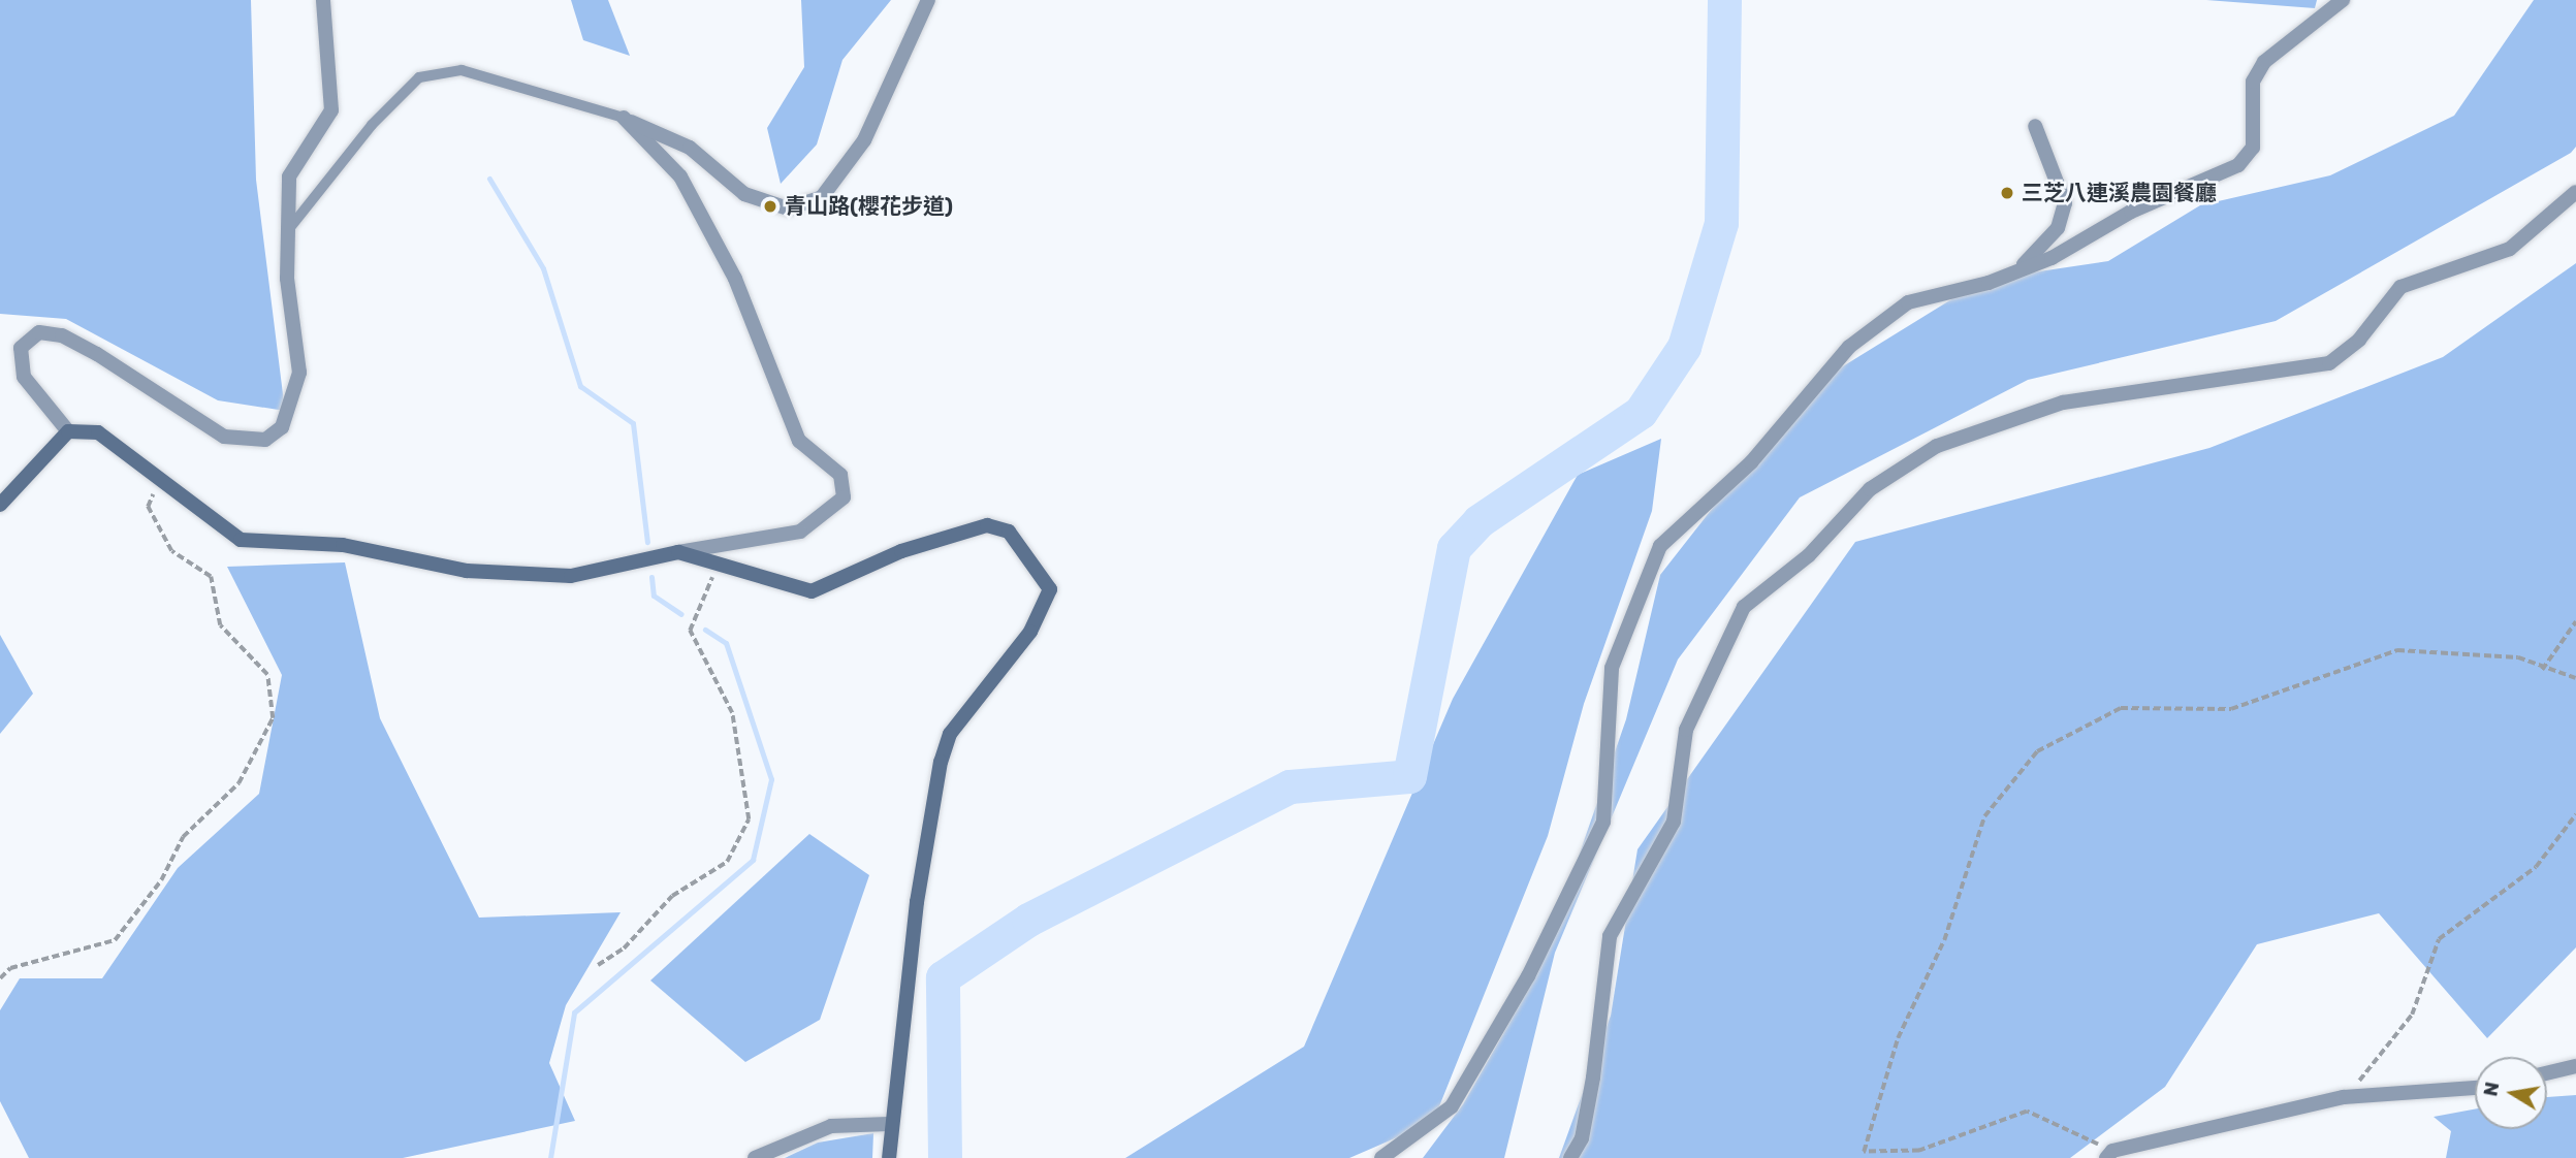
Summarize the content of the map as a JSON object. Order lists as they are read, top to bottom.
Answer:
{
  "places": ["三芝八連溪農園餐廳", "青山路(櫻花步道)"],
  "north": "left"
}
